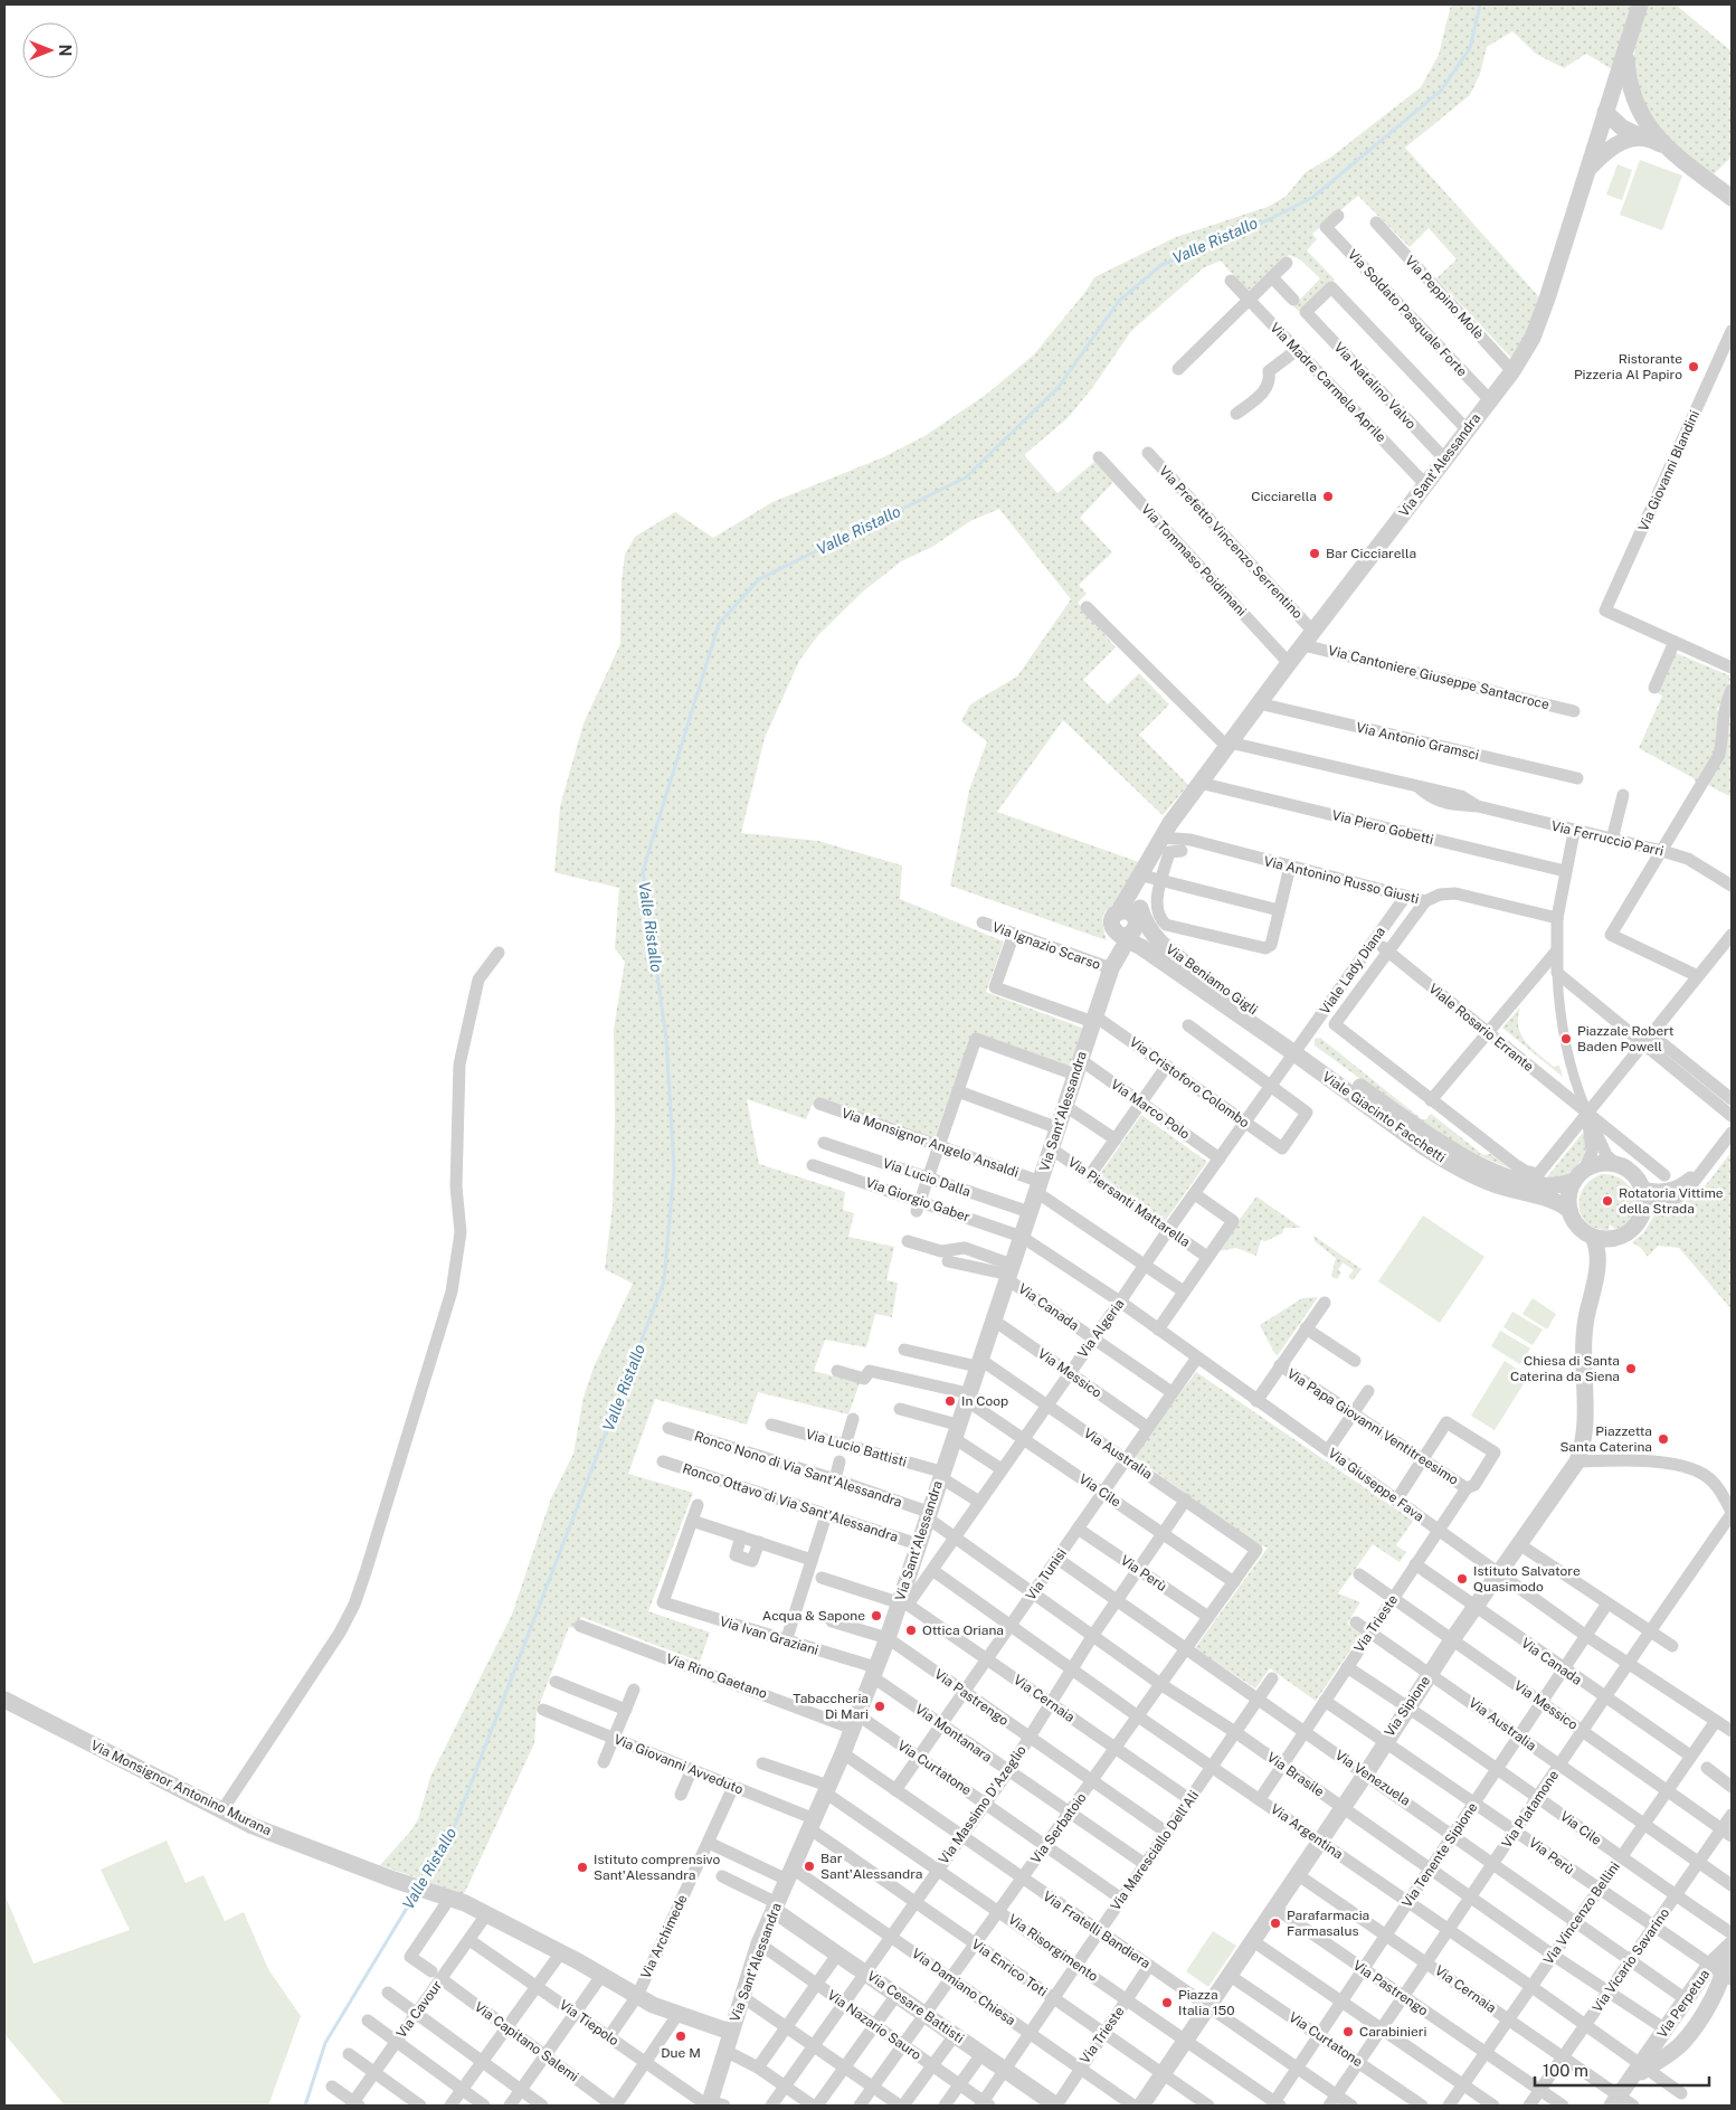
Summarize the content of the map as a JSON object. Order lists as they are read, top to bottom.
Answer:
{
  "streets": {
    "street": [
      "Via Peppino Molè",
      "Via Soldato Pasquale Forte",
      "Via Madre Carmela Aprile",
      "Via Natalino Valvo",
      "Via Sant'Alessandra",
      "Via Giovanni Blandini",
      "Via Prefetto Vincenzo Serrentino",
      "Via Tommaso Poidimani",
      "Via Cantoniere Giuseppe Santacroce",
      "Via Antonio Gramsci",
      "Via Piero Gobetti",
      "Via Ferruccio Parri",
      "Via Antonino Russo Giusti",
      "Via Ignazio Scarso",
      "Viale Lady Diana",
      "Via Beniamo Gigli",
      "Viale Rosario Errante",
      "Via Cristoforo Colombo",
      "Via Marco Polo",
      "Viale Giacinto Facchetti",
      "Via Monsignor Angelo Ansaldi",
      "Via Lucio Dalla",
      "Via Giorgio Gaber",
      "Via Piersanti Mattarella",
      "Via Canada",
      "Via Algeria",
      "Via Messico",
      "Via Papa Giovanni Ventitreesimo",
      "Via Lucio Battisti",
      "Via Australia",
      "Ronco Nono di Via Sant'Alessandra",
      "Via Giuseppe Fava",
      "Via Cile",
      "Ronco Ottavo di Via Sant'Alessandra",
      "Via Perù",
      "Via Tunisi",
      "Via Trieste",
      "Via Ivan Graziani",
      "Via Rino Gaetano",
      "Via Pastrengo",
      "Via Cernaia",
      "Via Sipione",
      "Via Montanara",
      "Via Giovanni Avveduto",
      "Via Curtatone",
      "Via Brasile",
      "Via Venezuela",
      "Via Monsignor Antonino Murana",
      "Via Massimo D'Azeglio",
      "Via Platamone",
      "Via Serbatoio",
      "Via Argentina",
      "Via Maresciallo Dell'Ali",
      "Via Tenente Sipione",
      "Via Vincenzo Bellini",
      "Via Fratelli Bandiera",
      "Via Archimede",
      "Via Risorgimento",
      "Via Vicario Savarino",
      "Via Enrico Toti",
      "Via Damiano Chiesa",
      "Via Perpetua",
      "Via Cesare Battisti",
      "Via Cavour",
      "Via Tiepolo",
      "Via Nazario Sauro",
      "Via Capitano Salemi"
    ]
  },
  "crossings": [
    ["Via Peppino Molè", "Via Sant'Alessandra"],
    ["Via Soldato Pasquale Forte", "Via Sant'Alessandra"],
    ["Via Madre Carmela Aprile", "Via Sant'Alessandra"],
    ["Via Natalino Valvo", "Via Sant'Alessandra"],
    ["Via Sant'Alessandra", "Via Prefetto Vincenzo Serrentino"],
    ["Via Sant'Alessandra", "Via Tommaso Poidimani"],
    ["Via Sant'Alessandra", "Via Cantoniere Giuseppe Santacroce"],
    ["Via Sant'Alessandra", "Via Antonio Gramsci"],
    ["Via Sant'Alessandra", "Via Piero Gobetti"],
    ["Via Sant'Alessandra", "Via Ferruccio Parri"],
    ["Via Sant'Alessandra", "Via Ignazio Scarso"],
    ["Via Sant'Alessandra", "Via Cristoforo Colombo"],
    ["Via Sant'Alessandra", "Via Marco Polo"],
    ["Via Sant'Alessandra", "Via Monsignor Angelo Ansaldi"],
    ["Via Sant'Alessandra", "Via Lucio Dalla"],
    ["Via Sant'Alessandra", "Via Giorgio Gaber"],
    ["Via Sant'Alessandra", "Via Piersanti Mattarella"],
    ["Via Sant'Alessandra", "Via Canada"],
    ["Via Sant'Alessandra", "Via Algeria"],
    ["Via Sant'Alessandra", "Via Messico"],
    ["Via Sant'Alessandra", "Via Lucio Battisti"],
    ["Via Sant'Alessandra", "Via Australia"],
    ["Via Sant'Alessandra", "Ronco Nono di Via Sant'Alessandra"],
    ["Via Sant'Alessandra", "Via Giuseppe Fava"],
    ["Via Sant'Alessandra", "Via Cile"],
    ["Via Sant'Alessandra", "Ronco Ottavo di Via Sant'Alessandra"],
    ["Via Sant'Alessandra", "Via Ivan Graziani"],
    ["Via Sant'Alessandra", "Via Rino Gaetano"],
    ["Via Sant'Alessandra", "Via Pastrengo"],
    ["Via Sant'Alessandra", "Via Cernaia"],
    ["Via Sant'Alessandra", "Via Montanara"],
    ["Via Sant'Alessandra", "Via Giovanni Avveduto"],
    ["Via Sant'Alessandra", "Via Curtatone"],
    ["Via Sant'Alessandra", "Via Brasile"],
    ["Via Sant'Alessandra", "Via Fratelli Bandiera"],
    ["Via Sant'Alessandra", "Via Risorgimento"],
    ["Via Sant'Alessandra", "Via Enrico Toti"],
    ["Via Sant'Alessandra", "Via Damiano Chiesa"],
    ["Via Sant'Alessandra", "Via Cesare Battisti"],
    ["Via Sant'Alessandra", "Via Tiepolo"],
    ["Via Sant'Alessandra", "Via Nazario Sauro"],
    ["Via Prefetto Vincenzo Serrentino", "Via Cantoniere Giuseppe Santacroce"],
    ["Via Antonino Russo Giusti", "Viale Lady Diana"],
    ["Via Ignazio Scarso", "Via Cristoforo Colombo"],
    ["Viale Lady Diana", "Via Beniamo Gigli"],
    ["Viale Lady Diana", "Viale Rosario Errante"],
    ["Viale Lady Diana", "Viale Giacinto Facchetti"],
    ["Viale Lady Diana", "Via Algeria"],
    ["Via Beniamo Gigli", "Viale Giacinto Facchetti"],
    ["Via Beniamo Gigli", "Via Algeria"],
    ["Via Cristoforo Colombo", "Via Algeria"],
    ["Via Marco Polo", "Via Algeria"],
    ["Viale Giacinto Facchetti", "Via Algeria"],
    ["Via Giorgio Gaber", "Via Giuseppe Fava"],
    ["Via Piersanti Mattarella", "Via Algeria"],
    ["Via Canada", "Via Algeria"],
    ["Via Canada", "Via Tunisi"],
    ["Via Canada", "Via Trieste"],
    ["Via Canada", "Via Sipione"],
    ["Via Canada", "Via Platamone"],
    ["Via Canada", "Via Tenente Sipione"],
    ["Via Canada", "Via Vincenzo Bellini"],
    ["Via Algeria", "Via Messico"],
    ["Via Algeria", "Via Australia"],
    ["Via Algeria", "Via Giuseppe Fava"],
    ["Via Algeria", "Via Cile"],
    ["Via Algeria", "Via Cernaia"],
    ["Via Algeria", "Via Brasile"],
    ["Via Algeria", "Via Argentina"],
    ["Via Messico", "Via Tunisi"],
    ["Via Messico", "Via Trieste"],
    ["Via Messico", "Via Sipione"],
    ["Via Messico", "Via Platamone"],
    ["Via Messico", "Via Tenente Sipione"],
    ["Via Messico", "Via Vincenzo Bellini"],
    ["Via Messico", "Via Vicario Savarino"],
    ["Via Papa Giovanni Ventitreesimo", "Via Trieste"],
    ["Via Australia", "Via Tunisi"],
    ["Via Australia", "Via Trieste"],
    ["Via Australia", "Via Sipione"],
    ["Via Australia", "Via Massimo D'Azeglio"],
    ["Via Australia", "Via Platamone"],
    ["Via Australia", "Via Serbatoio"],
    ["Via Australia", "Via Tenente Sipione"],
    ["Via Australia", "Via Vincenzo Bellini"],
    ["Via Australia", "Via Vicario Savarino"],
    ["Ronco Nono di Via Sant'Alessandra", "Via Brasile"],
    ["Via Giuseppe Fava", "Via Tunisi"],
    ["Via Giuseppe Fava", "Via Trieste"],
    ["Via Giuseppe Fava", "Via Sipione"],
    ["Via Giuseppe Fava", "Via Platamone"],
    ["Via Giuseppe Fava", "Via Tenente Sipione"],
    ["Via Giuseppe Fava", "Via Vincenzo Bellini"],
    ["Via Cile", "Via Tunisi"],
    ["Via Cile", "Via Trieste"],
    ["Via Cile", "Via Sipione"],
    ["Via Cile", "Via Massimo D'Azeglio"],
    ["Via Cile", "Via Platamone"],
    ["Via Cile", "Via Serbatoio"],
    ["Via Cile", "Via Tenente Sipione"],
    ["Via Cile", "Via Vincenzo Bellini"],
    ["Via Cile", "Via Vicario Savarino"],
    ["Via Perù", "Via Tunisi"],
    ["Via Perù", "Via Trieste"],
    ["Via Perù", "Via Sipione"],
    ["Via Perù", "Via Massimo D'Azeglio"],
    ["Via Perù", "Via Platamone"],
    ["Via Perù", "Via Serbatoio"],
    ["Via Perù", "Via Tenente Sipione"],
    ["Via Perù", "Via Vincenzo Bellini"],
    ["Via Perù", "Via Vicario Savarino"],
    ["Via Perù", "Via Perpetua"],
    ["Via Tunisi", "Via Pastrengo"],
    ["Via Tunisi", "Via Cernaia"],
    ["Via Tunisi", "Via Montanara"],
    ["Via Tunisi", "Via Curtatone"],
    ["Via Tunisi", "Via Brasile"],
    ["Via Tunisi", "Via Venezuela"],
    ["Via Tunisi", "Via Argentina"],
    ["Via Tunisi", "Via Fratelli Bandiera"],
    ["Via Trieste", "Via Brasile"],
    ["Via Trieste", "Via Venezuela"],
    ["Via Trieste", "Via Argentina"],
    ["Via Trieste", "Via Fratelli Bandiera"],
    ["Via Trieste", "Via Risorgimento"],
    ["Via Trieste", "Via Enrico Toti"],
    ["Via Trieste", "Via Damiano Chiesa"],
    ["Via Trieste", "Via Cesare Battisti"],
    ["Via Ivan Graziani", "Via Montanara"],
    ["Via Rino Gaetano", "Via Curtatone"],
    ["Via Pastrengo", "Via Sipione"],
    ["Via Pastrengo", "Via Massimo D'Azeglio"],
    ["Via Pastrengo", "Via Platamone"],
    ["Via Pastrengo", "Via Serbatoio"],
    ["Via Pastrengo", "Via Maresciallo Dell'Ali"],
    ["Via Pastrengo", "Via Tenente Sipione"],
    ["Via Pastrengo", "Via Vincenzo Bellini"],
    ["Via Pastrengo", "Via Vicario Savarino"],
    ["Via Cernaia", "Via Sipione"],
    ["Via Cernaia", "Via Massimo D'Azeglio"],
    ["Via Cernaia", "Via Platamone"],
    ["Via Cernaia", "Via Serbatoio"],
    ["Via Cernaia", "Via Maresciallo Dell'Ali"],
    ["Via Cernaia", "Via Tenente Sipione"],
    ["Via Cernaia", "Via Vincenzo Bellini"],
    ["Via Cernaia", "Via Vicario Savarino"],
    ["Via Sipione", "Via Curtatone"],
    ["Via Sipione", "Via Brasile"],
    ["Via Sipione", "Via Venezuela"],
    ["Via Sipione", "Via Platamone"],
    ["Via Sipione", "Via Argentina"],
    ["Via Sipione", "Via Fratelli Bandiera"],
    ["Via Sipione", "Via Risorgimento"],
    ["Via Sipione", "Via Enrico Toti"],
    ["Via Montanara", "Via Massimo D'Azeglio"],
    ["Via Montanara", "Via Serbatoio"],
    ["Via Montanara", "Via Maresciallo Dell'Ali"],
    ["Via Giovanni Avveduto", "Via Archimede"],
    ["Via Giovanni Avveduto", "Via Enrico Toti"],
    ["Via Curtatone", "Via Massimo D'Azeglio"],
    ["Via Curtatone", "Via Platamone"],
    ["Via Curtatone", "Via Serbatoio"],
    ["Via Curtatone", "Via Maresciallo Dell'Ali"],
    ["Via Curtatone", "Via Tenente Sipione"],
    ["Via Brasile", "Via Massimo D'Azeglio"],
    ["Via Brasile", "Via Platamone"],
    ["Via Brasile", "Via Serbatoio"],
    ["Via Brasile", "Via Maresciallo Dell'Ali"],
    ["Via Brasile", "Via Tenente Sipione"],
    ["Via Brasile", "Via Vincenzo Bellini"],
    ["Via Brasile", "Via Vicario Savarino"],
    ["Via Brasile", "Via Perpetua"],
    ["Via Venezuela", "Via Massimo D'Azeglio"],
    ["Via Venezuela", "Via Platamone"],
    ["Via Venezuela", "Via Serbatoio"],
    ["Via Venezuela", "Via Maresciallo Dell'Ali"],
    ["Via Venezuela", "Via Tenente Sipione"],
    ["Via Venezuela", "Via Vincenzo Bellini"],
    ["Via Venezuela", "Via Vicario Savarino"],
    ["Via Venezuela", "Via Perpetua"],
    ["Via Monsignor Antonino Murana", "Via Capitano Salemi"],
    ["Via Massimo D'Azeglio", "Via Argentina"],
    ["Via Massimo D'Azeglio", "Via Fratelli Bandiera"],
    ["Via Massimo D'Azeglio", "Via Risorgimento"],
    ["Via Massimo D'Azeglio", "Via Enrico Toti"],
    ["Via Massimo D'Azeglio", "Via Damiano Chiesa"],
    ["Via Massimo D'Azeglio", "Via Cesare Battisti"],
    ["Via Massimo D'Azeglio", "Via Nazario Sauro"],
    ["Via Platamone", "Via Argentina"],
    ["Via Platamone", "Via Fratelli Bandiera"],
    ["Via Serbatoio", "Via Argentina"],
    ["Via Serbatoio", "Via Fratelli Bandiera"],
    ["Via Serbatoio", "Via Risorgimento"],
    ["Via Serbatoio", "Via Enrico Toti"],
    ["Via Serbatoio", "Via Damiano Chiesa"],
    ["Via Serbatoio", "Via Cesare Battisti"],
    ["Via Serbatoio", "Via Nazario Sauro"],
    ["Via Argentina", "Via Maresciallo Dell'Ali"],
    ["Via Argentina", "Via Tenente Sipione"],
    ["Via Argentina", "Via Vincenzo Bellini"],
    ["Via Argentina", "Via Vicario Savarino"],
    ["Via Argentina", "Via Perpetua"],
    ["Via Maresciallo Dell'Ali", "Via Fratelli Bandiera"],
    ["Via Maresciallo Dell'Ali", "Via Risorgimento"],
    ["Via Maresciallo Dell'Ali", "Via Enrico Toti"],
    ["Via Maresciallo Dell'Ali", "Via Damiano Chiesa"],
    ["Via Maresciallo Dell'Ali", "Via Cesare Battisti"],
    ["Via Maresciallo Dell'Ali", "Via Nazario Sauro"],
    ["Via Tenente Sipione", "Via Fratelli Bandiera"],
    ["Via Tenente Sipione", "Via Risorgimento"],
    ["Via Archimede", "Via Damiano Chiesa"],
    ["Via Archimede", "Via Tiepolo"],
    ["Via Cavour", "Via Tiepolo"],
    ["Via Cavour", "Via Capitano Salemi"]
  ],
  "water": ["Valle Ristallo"],
  "places": [
    "Ristorante Pizzeria Al Papiro",
    "Cicciarella",
    "Bar Cicciarella",
    "Piazzale Robert Baden Powell",
    "Rotatoria Vittime della Strada",
    "Chiesa di Santa Caterina da Siena",
    "In Coop",
    "Piazzetta Santa Caterina",
    "Istituto Salvatore Quasimodo",
    "Acqua & Sapone",
    "Ottica Oriana",
    "Tabaccheria Di Mari",
    "Bar Sant'Alessandra",
    "Istituto comprensivo Sant'Alessandra",
    "Parafarmacia Farmasalus",
    "Piazza Italia 150",
    "Carabinieri",
    "Due M"
  ],
  "scale_bar": "100 m",
  "north": "right"
}
